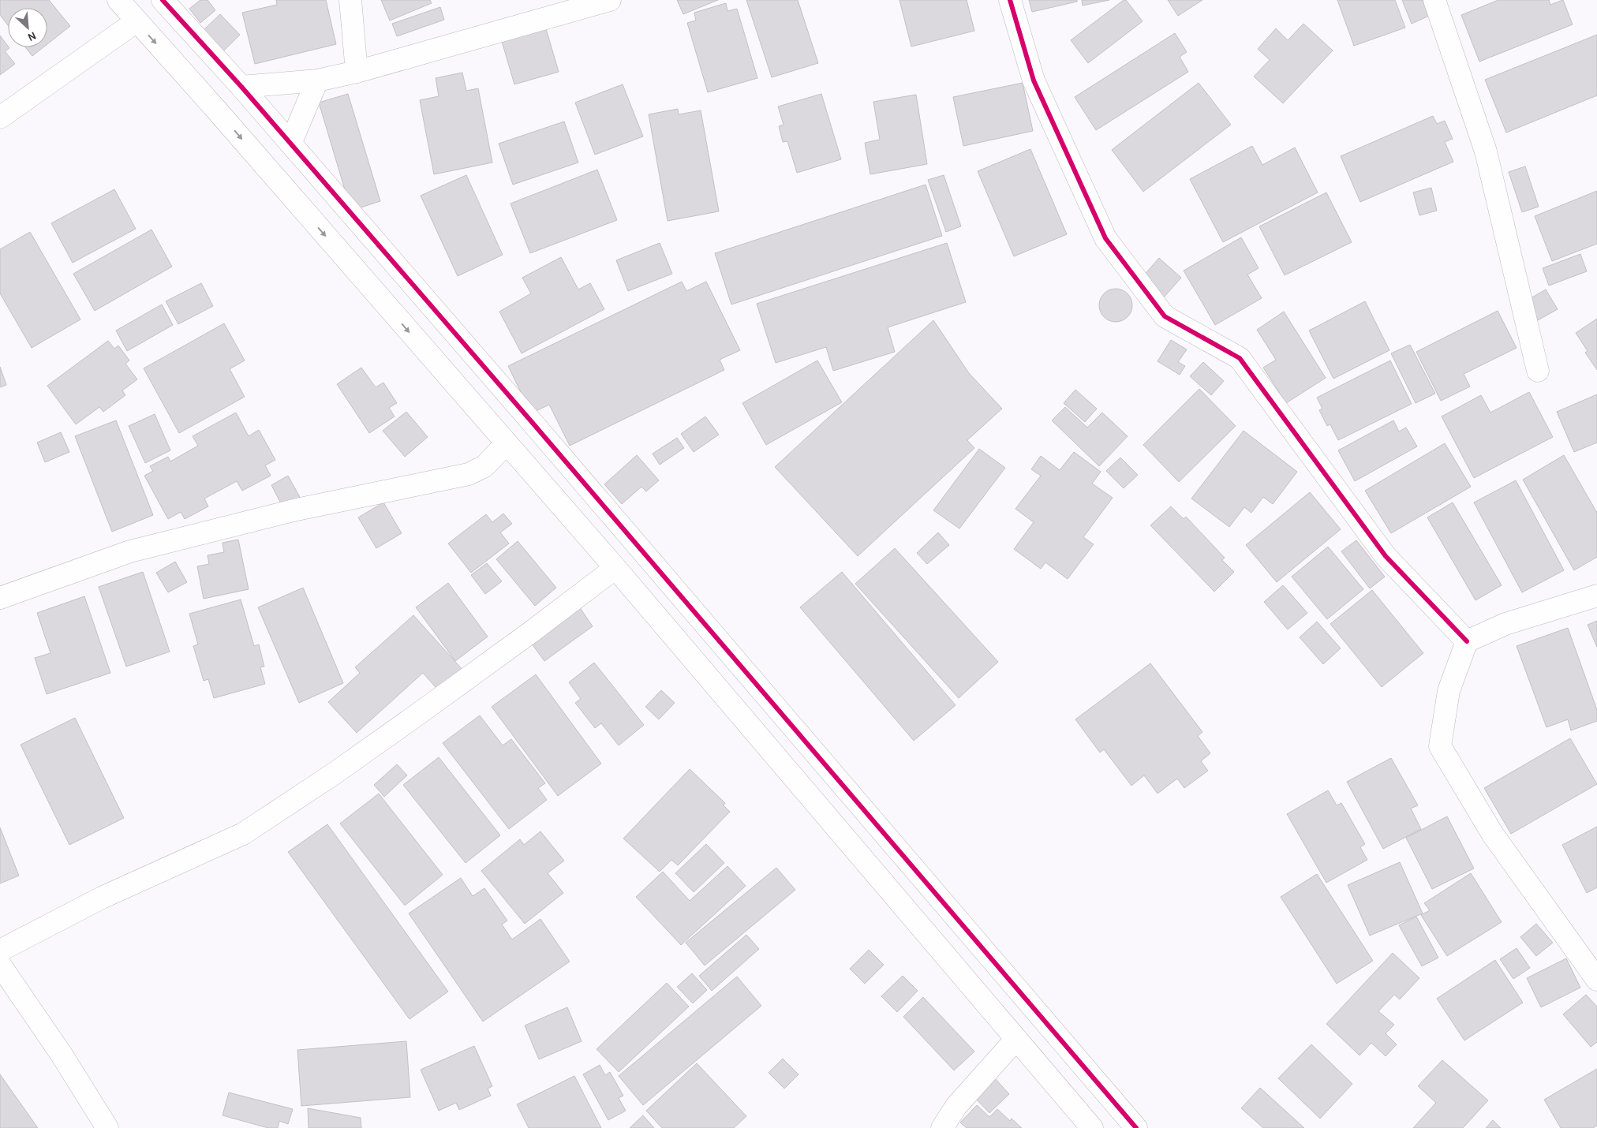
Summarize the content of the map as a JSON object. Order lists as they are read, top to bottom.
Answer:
{
  "north": "bottom right"
}
